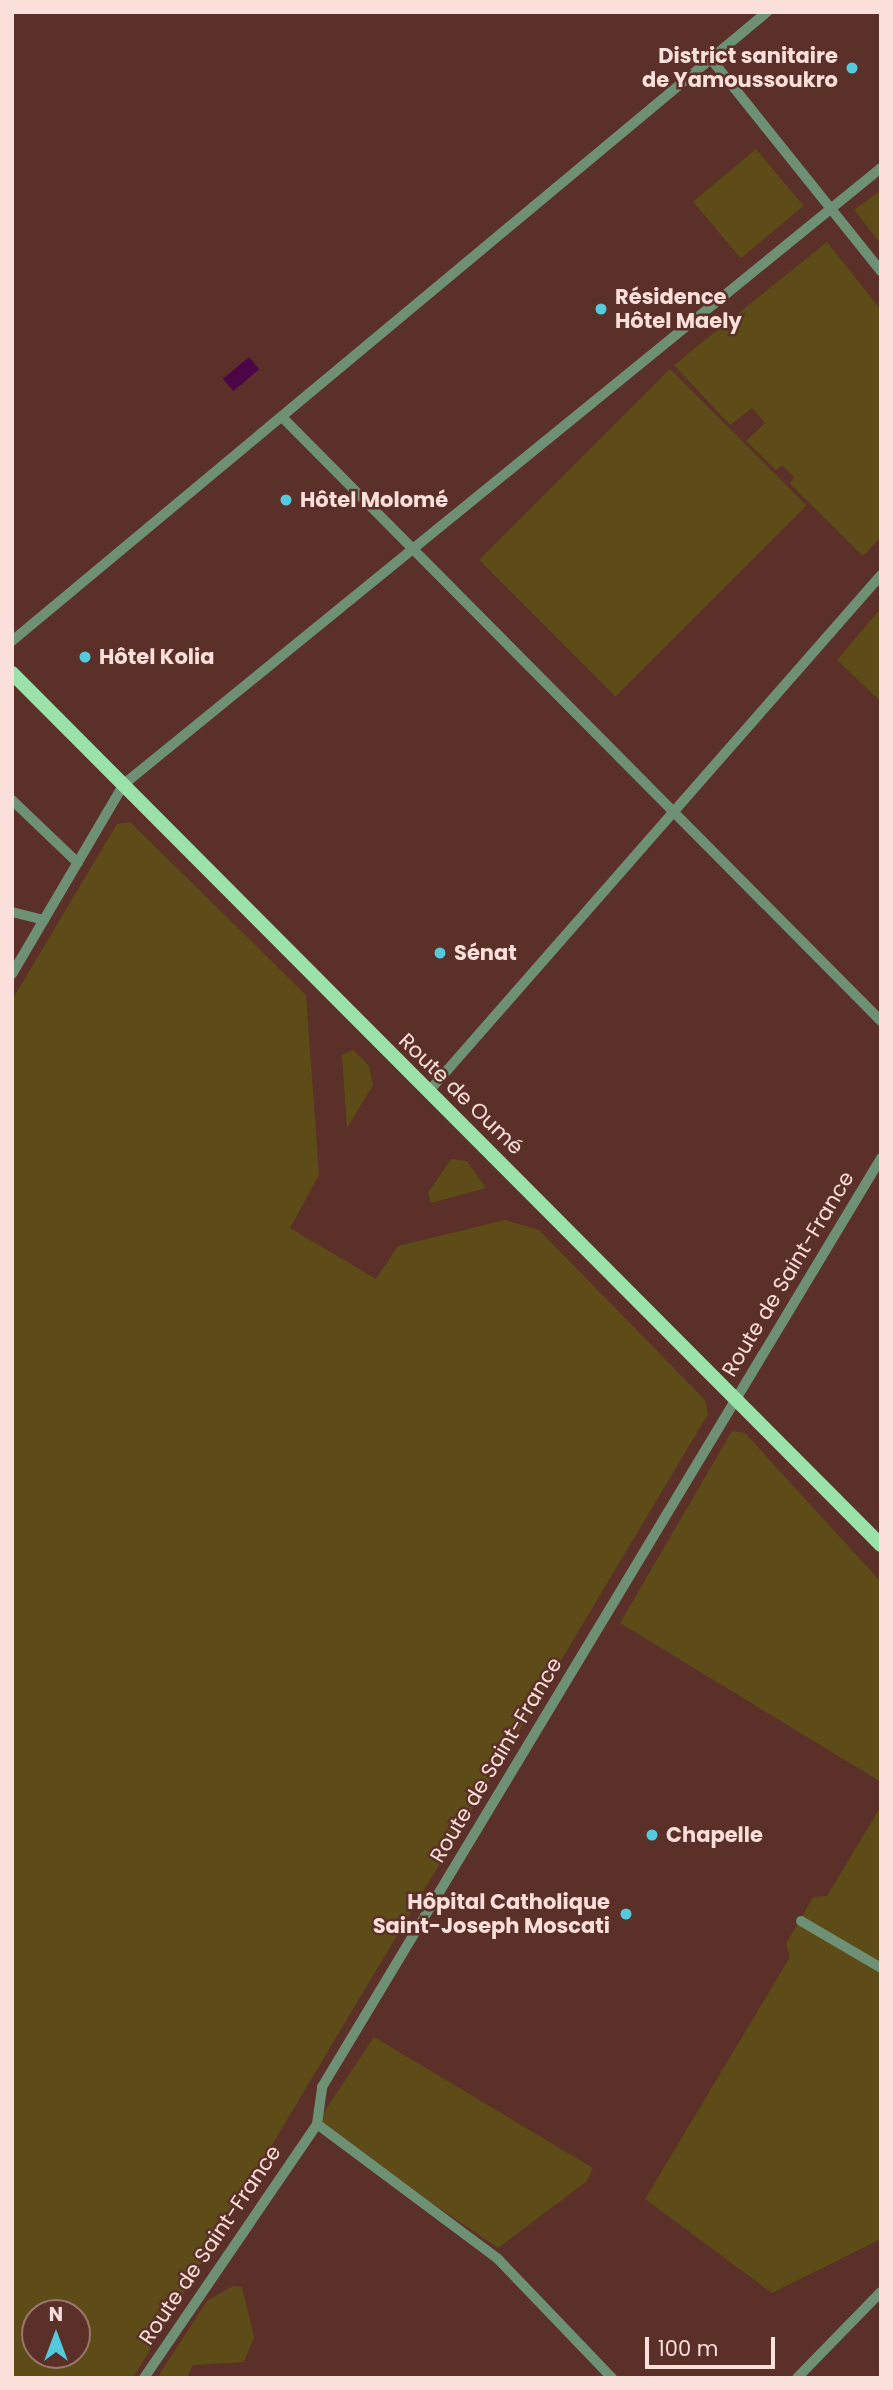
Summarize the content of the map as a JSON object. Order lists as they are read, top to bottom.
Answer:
{
  "streets": {
    "main road": ["Route de Oumé"],
    "street": ["Route de Saint-France"]
  },
  "crossings": [
    ["Route de Oumé", "Route de Saint-France"]
  ],
  "places": [
    "District sanitaire de Yamoussoukro",
    "Résidence Hôtel Maely",
    "Hôtel Molomé",
    "Hôtel Kolia",
    "Sénat",
    "Chapelle",
    "Hôpital Catholique Saint-Joseph Moscati"
  ],
  "scale_bar": "100 m",
  "north": "top"
}
